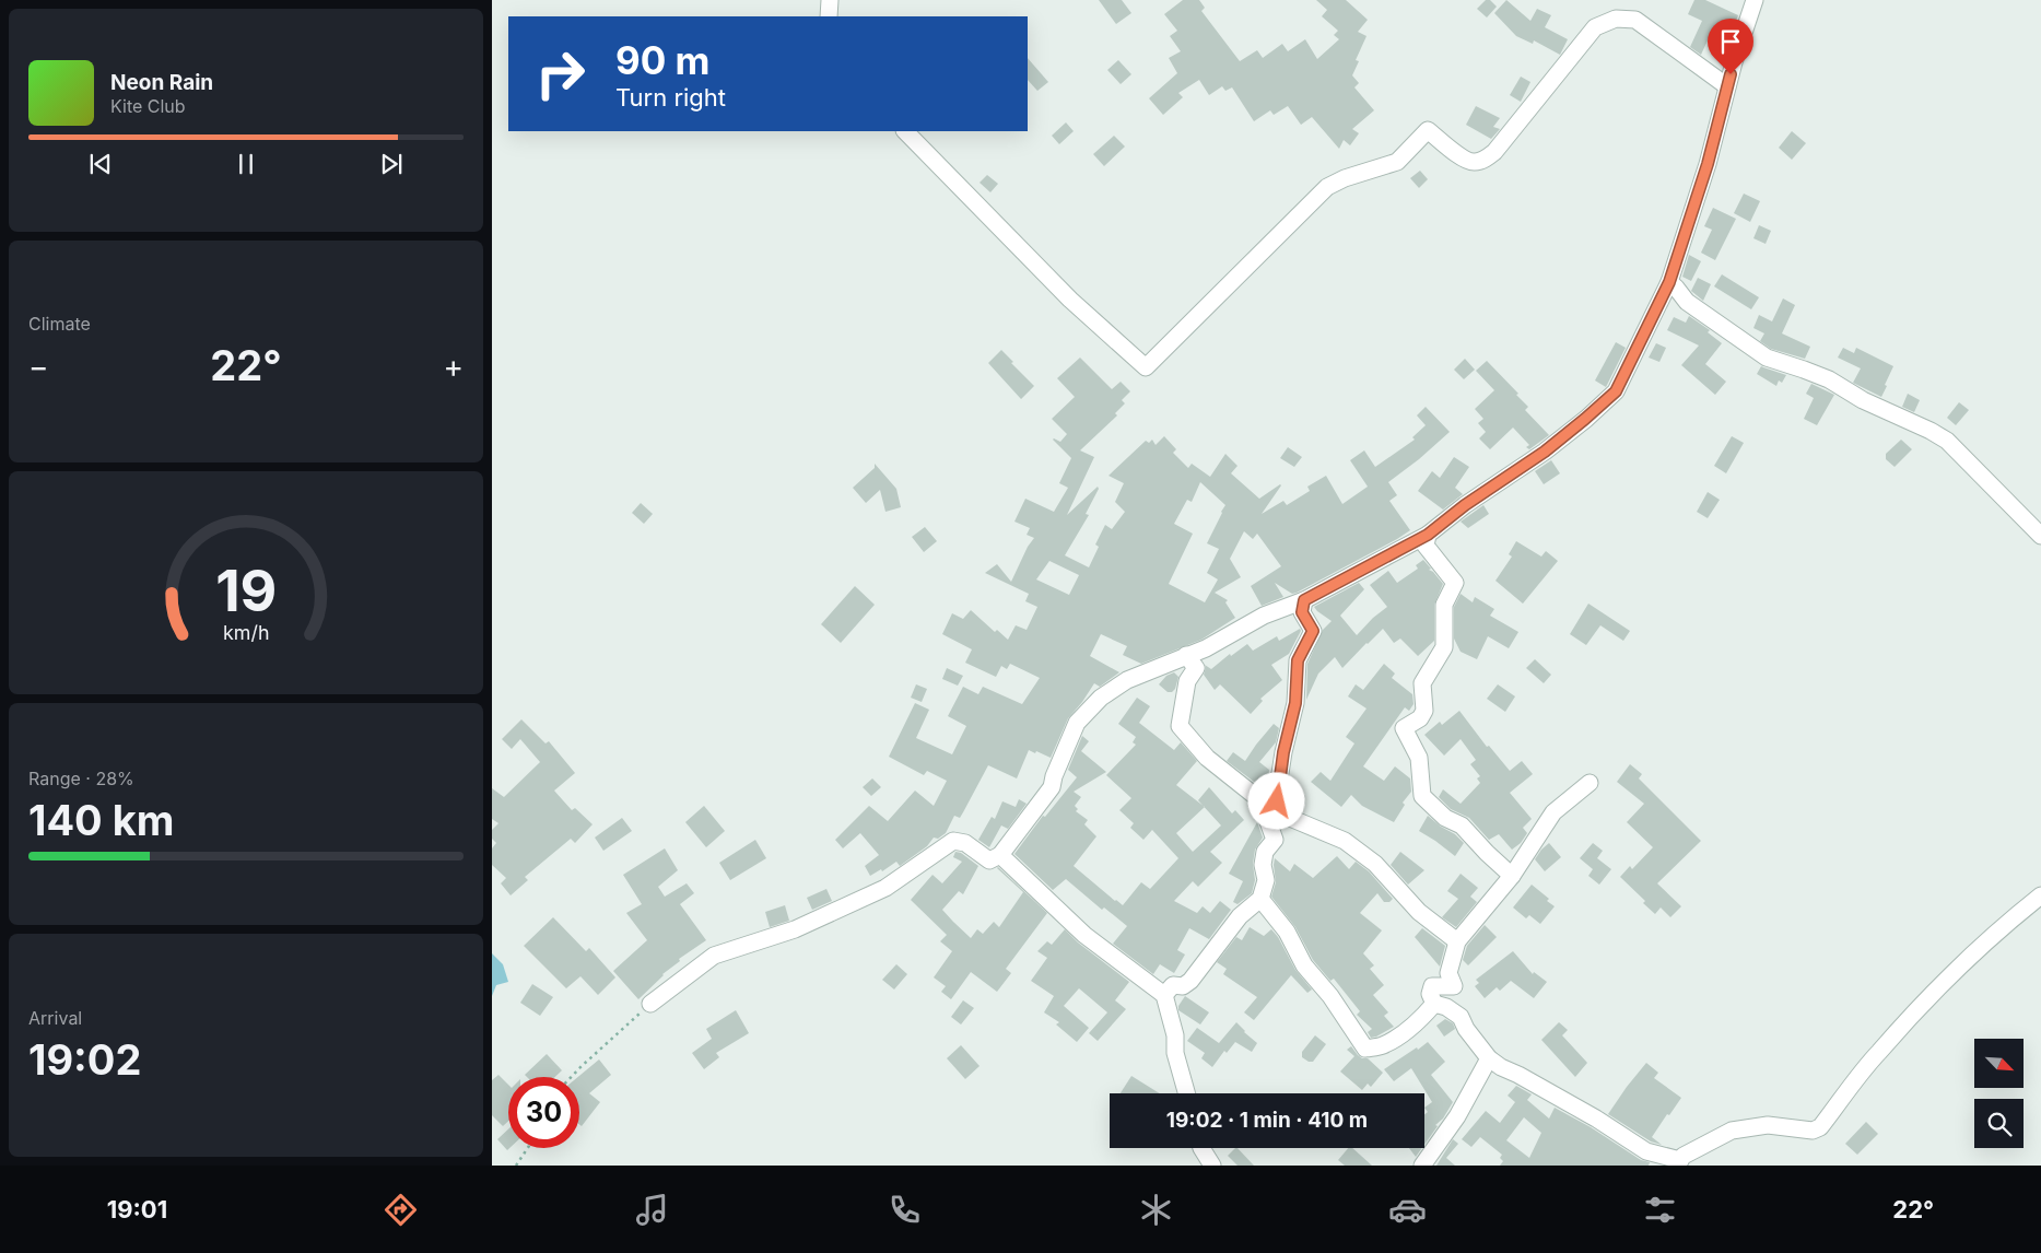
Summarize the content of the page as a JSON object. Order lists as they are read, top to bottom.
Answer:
{
  "north": "bottom right",
  "page": {
    "turn": ["90 m", "Turn right"],
    "song": ["Neon Rain", "Kite Club"],
    "tile": [
      "Climate",
      ["Range · 28%", "140 km"],
      ["Arrival", "19:02"]
    ],
    "heat": ["−", "22°", "+"],
    "limit": "30",
    "trip": "19:02 · 1 min · 410 m",
    "tabs": ["19:01", "22°"],
    "gauge": ["19", "km/h"]
  }
}
